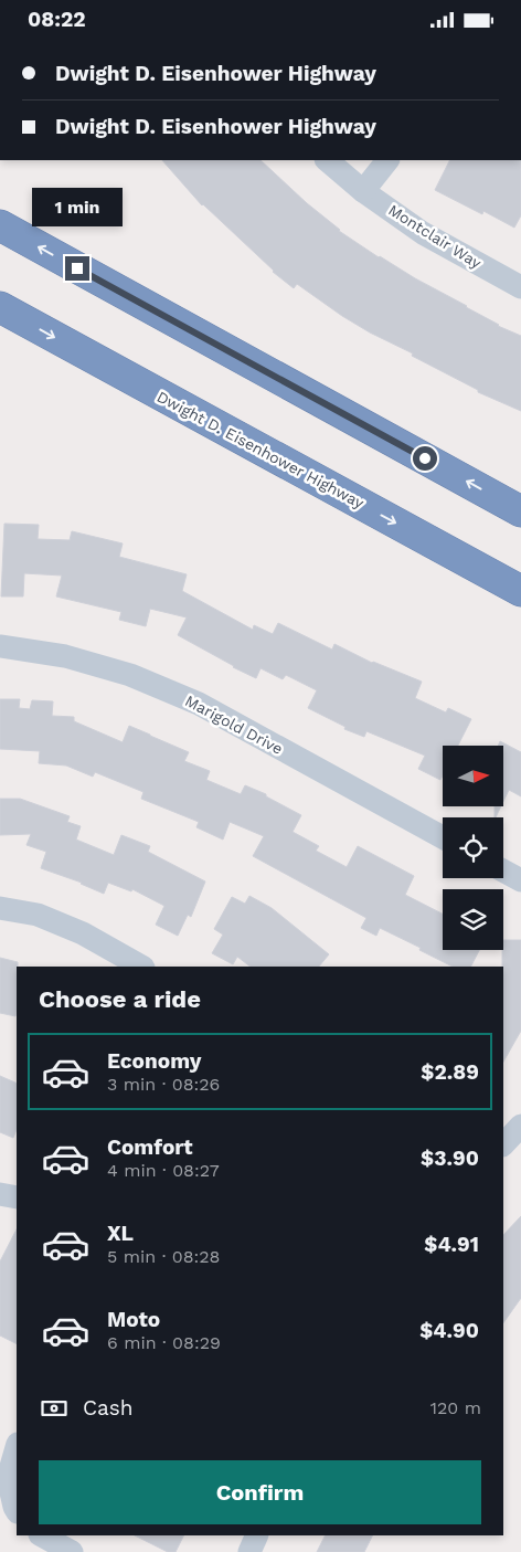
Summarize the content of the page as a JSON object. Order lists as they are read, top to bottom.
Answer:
{
  "streets": {
    "highway": ["Dwight D. Eisenhower Highway"],
    "street": ["Montclair Way", "Marigold Drive"]
  },
  "north": "right",
  "page": {
    "status": "08:22",
    "banner": ["Dwight D. Eisenhower Highway", "Dwight D. Eisenhower Highway"],
    "bubble": "1 min",
    "heading": "Choose a ride",
    "list": [
      {
        "name": "Economy",
        "note": "3 min · 08:26",
        "value": "$2.89"
      },
      {
        "name": "Comfort",
        "note": "4 min · 08:27",
        "value": "$3.90"
      },
      {
        "name": "XL",
        "note": "5 min · 08:28",
        "value": "$4.91"
      },
      {
        "name": "Moto",
        "note": "6 min · 08:29",
        "value": "$4.90"
      }
    ],
    "pay": ["Cash", "120 m"],
    "buttons": "Confirm"
  }
}
